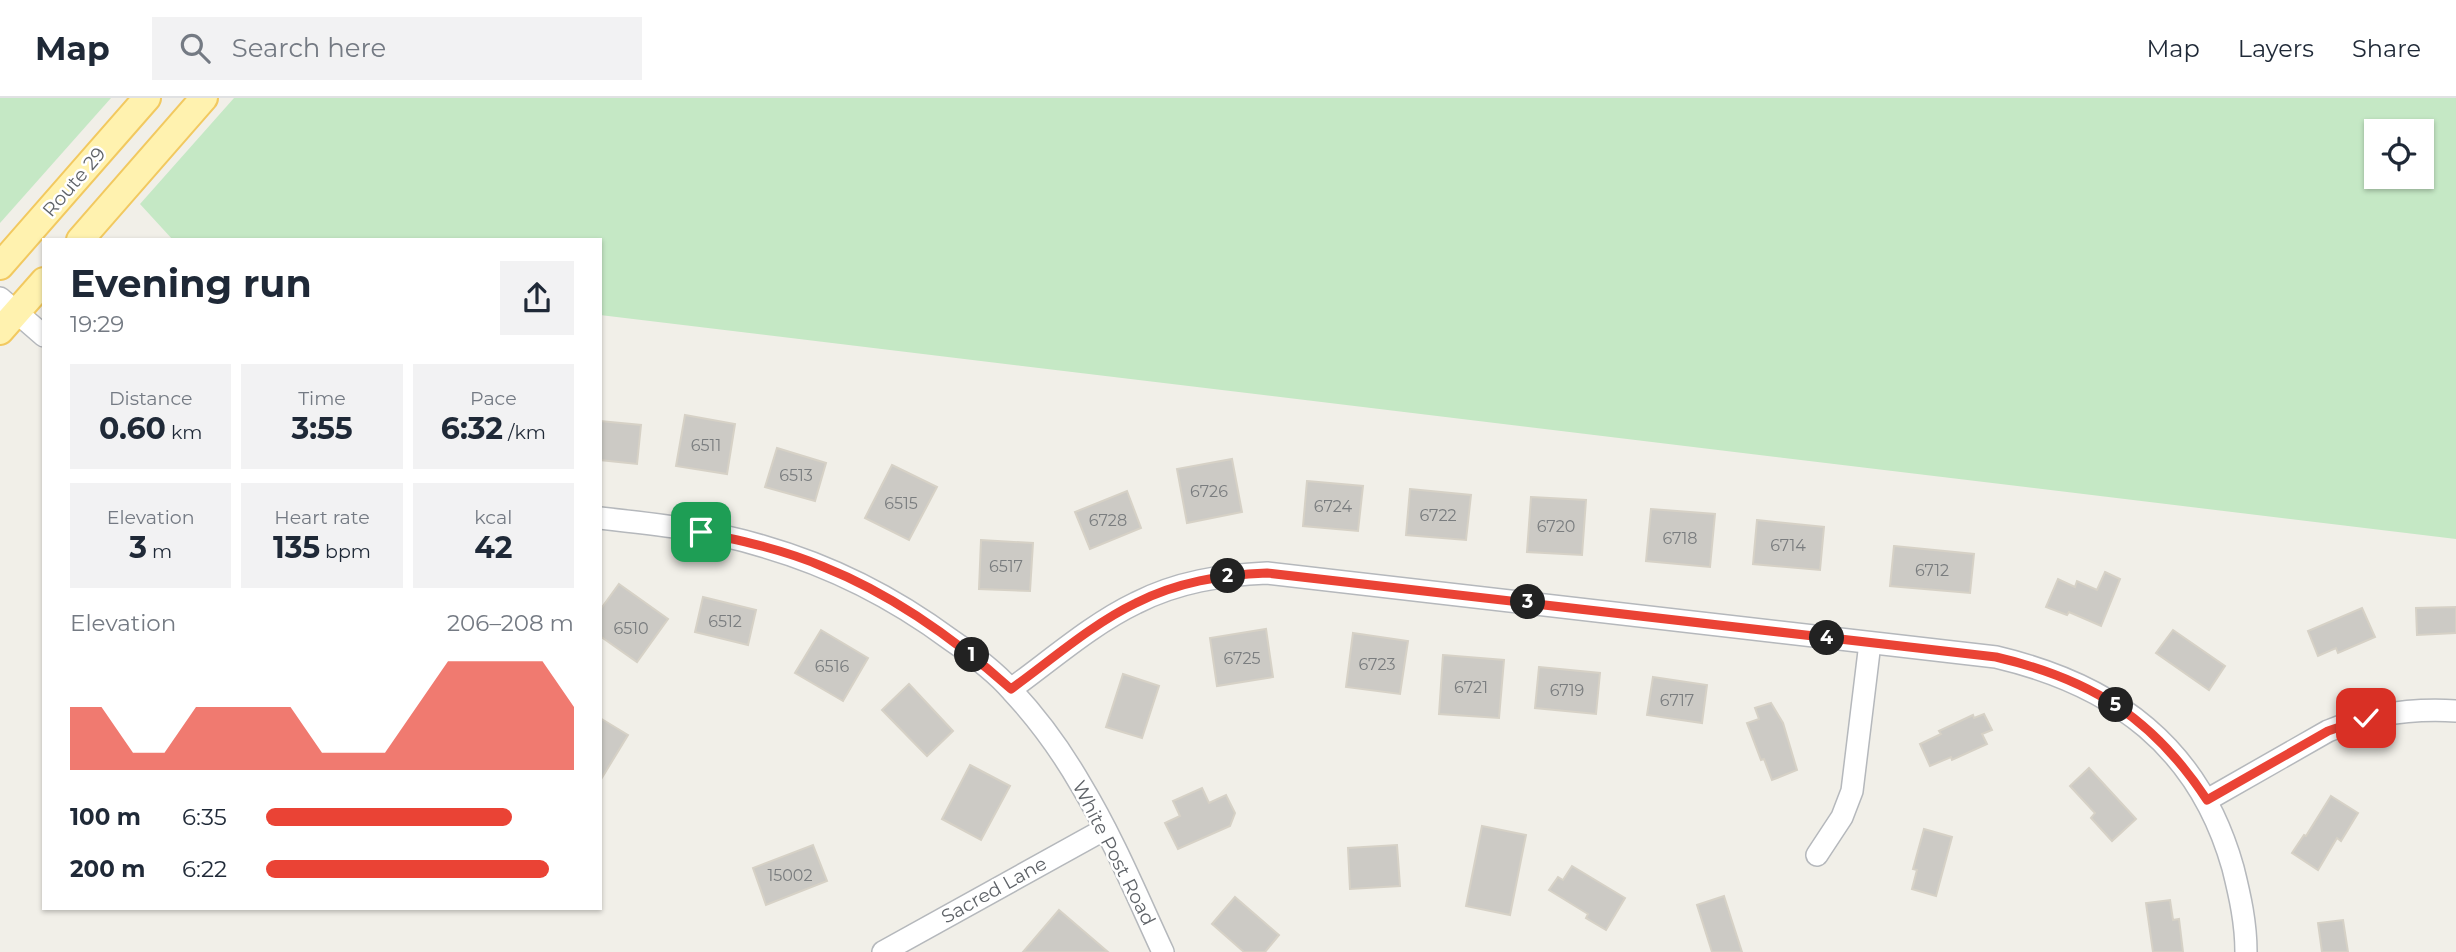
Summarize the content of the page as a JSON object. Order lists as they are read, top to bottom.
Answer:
{
  "streets": {
    "main road": ["Route 29"],
    "street": ["White Post Road", "Sacred Lane"]
  },
  "crossings": [
    ["White Post Road", "Sacred Lane"]
  ],
  "house_numbers": [
    "6511",
    "6513",
    "6726",
    "6515",
    "6724",
    "6722",
    "6728",
    "6720",
    "6718",
    "6714",
    "6517",
    "6712",
    "6512",
    "6510",
    "6725",
    "6723",
    "6516",
    "6721",
    "6719",
    "6717",
    "15002"
  ],
  "page": {
    "header": "Map",
    "search": "Search here",
    "nav": ["Map", "Layers", "Share"],
    "heading": ["Evening run", "19:29"],
    "stats": [
      ["Distance", "0.60 km"],
      ["Time", "3:55"],
      ["Pace", "6:32 /km"],
      ["Elevation", "3 m"],
      ["Heart rate", "135 bpm"],
      ["kcal", "42"]
    ],
    "pins": [
      "2",
      "3",
      "4",
      "1",
      "5"
    ],
    "chart": ["Elevation", "206–208 m"],
    "list": [
      {
        "name": "100 m",
        "note": "6:35"
      },
      {
        "name": "200 m",
        "note": "6:22"
      }
    ]
  }
}
